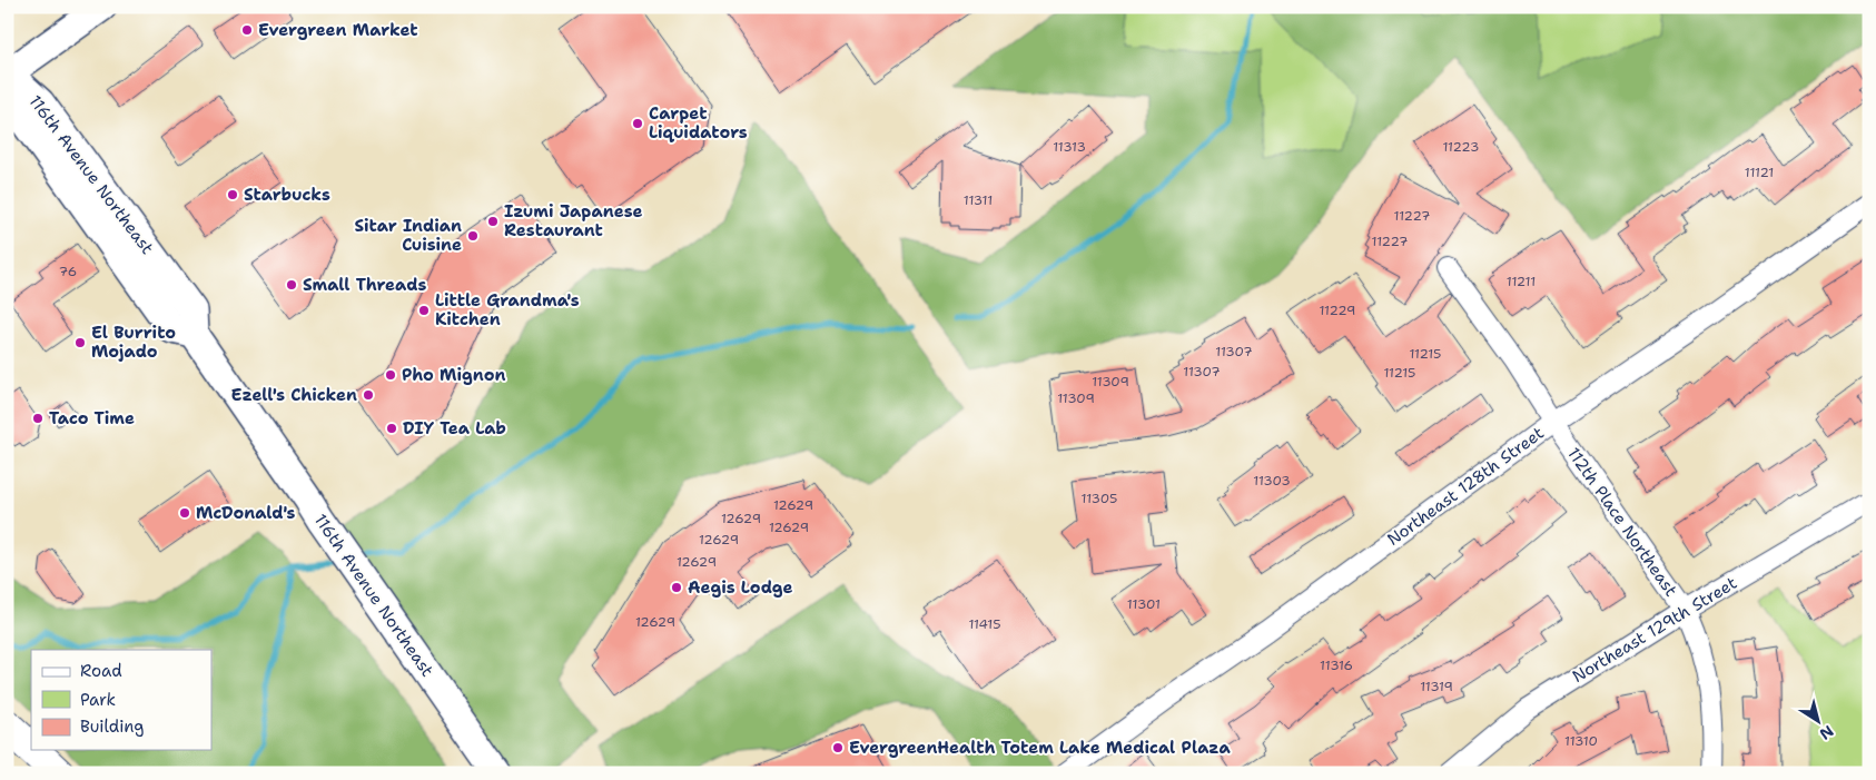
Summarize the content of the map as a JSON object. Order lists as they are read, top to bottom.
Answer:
{
  "streets": {
    "street": [
      "116th Avenue Northeast",
      "Northeast 128th Street",
      "112th Place Northeast",
      "Northeast 129th Street"
    ]
  },
  "crossings": [
    ["Northeast 128th Street", "112th Place Northeast"],
    ["112th Place Northeast", "Northeast 129th Street"]
  ],
  "places": [
    "Evergreen Market",
    "Carpet Liquidators",
    "Starbucks",
    "Izumi Japanese Restaurant",
    "Sitar Indian Cuisine",
    "Small Threads",
    "Little Grandma's Kitchen",
    "El Burrito Mojado",
    "Pho Mignon",
    "Ezell's Chicken",
    "Taco Time",
    "DIY Tea Lab",
    "McDonald's",
    "Aegis Lodge",
    "EvergreenHealth Totem Lake Medical Plaza"
  ],
  "house_numbers": [
    "11313",
    "11223",
    "11121",
    "11311",
    "11227",
    "11227",
    "76",
    "11211",
    "11229",
    "11307",
    "11215",
    "11307",
    "11215",
    "11309",
    "11309",
    "11303",
    "11305",
    "12629",
    "12629",
    "12629",
    "12629",
    "12629",
    "11301",
    "12629",
    "11415",
    "11316",
    "11319",
    "11310"
  ],
  "legend": ["Road", "Park", "Building"],
  "north": "bottom right"
}
